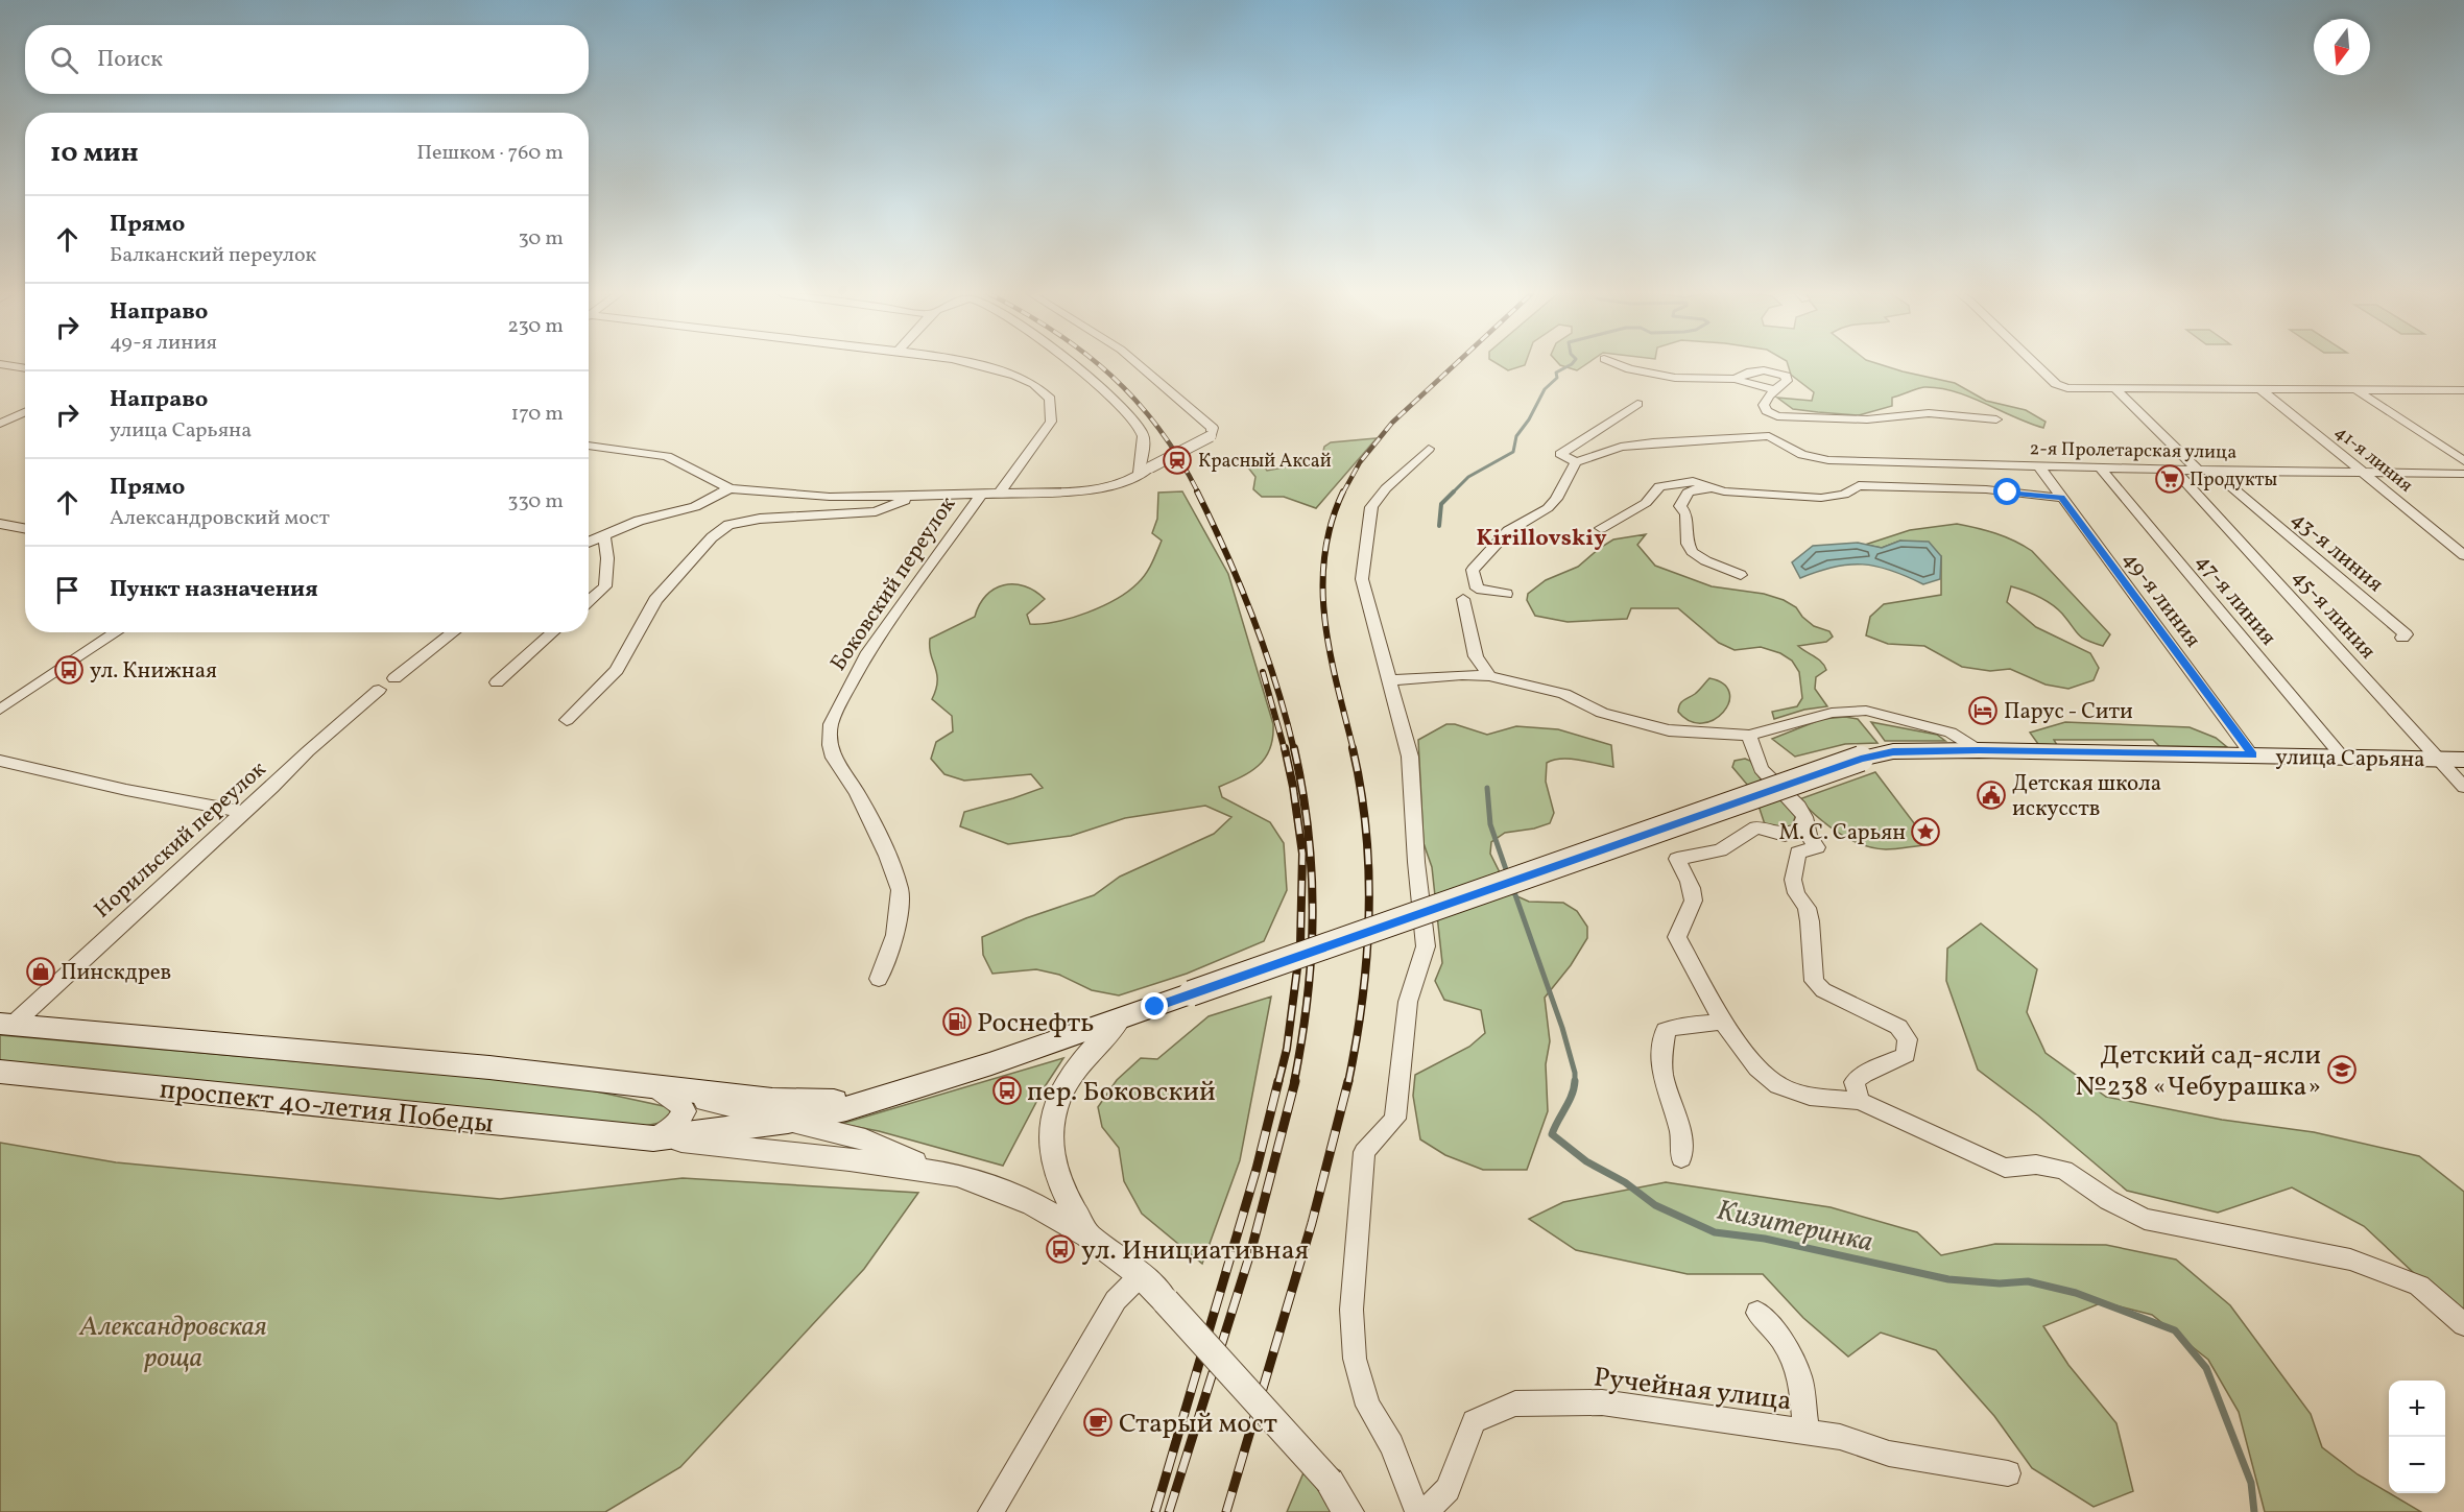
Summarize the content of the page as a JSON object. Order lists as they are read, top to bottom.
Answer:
{
  "streets": {
    "main road": ["улица Сарьяна", "проспект 40-летия Победы"],
    "street": [
      "2-я Пролетарская улица",
      "41-я линия",
      "43-я линия",
      "Боковский переулок",
      "49-я линия",
      "47-я линия",
      "45-я линия",
      "Норильский переулок",
      "Ручейная улица"
    ]
  },
  "crossings": [
    ["2-я Пролетарская улица", "41-я линия"],
    ["2-я Пролетарская улица", "43-я линия"],
    ["2-я Пролетарская улица", "49-я линия"],
    ["2-я Пролетарская улица", "47-я линия"],
    ["2-я Пролетарская улица", "45-я линия"],
    ["49-я линия", "улица Сарьяна"],
    ["47-я линия", "улица Сарьяна"],
    ["45-я линия", "улица Сарьяна"],
    ["улица Сарьяна", "проспект 40-летия Победы"],
    ["Норильский переулок", "проспект 40-летия Победы"]
  ],
  "districts": ["Kirillovskiy"],
  "water": ["Кизитеринка"],
  "parks": ["Александровская роща"],
  "places": {
    "station": ["Красный Аксай"],
    "supermarket": ["Продукты"],
    "bus stop": ["ул. Книжная", "пер. Боковский", "ул. Инициативная"],
    "hotel": ["Парус - Сити"],
    "public building": ["Детская школа искусств"],
    "place": ["М. С. Сарьян"],
    "shop": ["Пинскдрев"],
    "fuel station": ["Роснефть"],
    "school or university": ["Детский сад-ясли №238 «Чебурашка»"],
    "cafe": ["Старый мост"]
  },
  "north": "bottom",
  "page": {
    "search": "Поиск",
    "heading": ["10 мин", "Пешком · 760 m"],
    "list": [
      ["Прямо", "Балканский переулок", "30 m"],
      ["Направо", "49-я линия", "230 m"],
      ["Направо", "улица Сарьяна", "170 m"],
      ["Прямо", "Александровский мост", "330 m"],
      "Пункт назначения"
    ],
    "map_buttons": ["+", "−"]
  }
}
